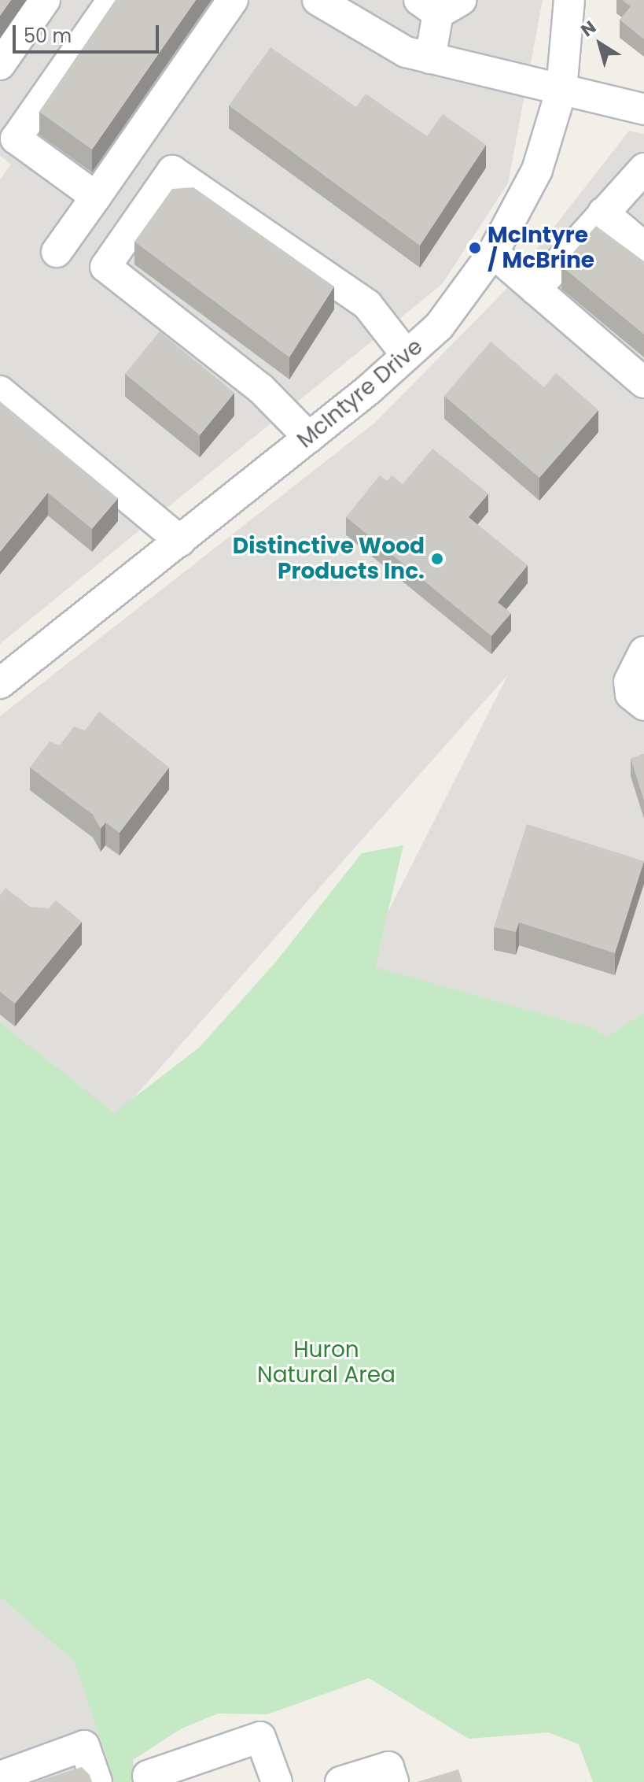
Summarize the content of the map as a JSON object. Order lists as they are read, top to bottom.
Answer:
{
  "streets": {
    "street": ["McIntyre Drive"]
  },
  "parks": ["Huron Natural Area"],
  "places": ["McIntyre / McBrine", "Distinctive Wood Products Inc."],
  "scale_bar": "50 m",
  "north": "top left"
}
